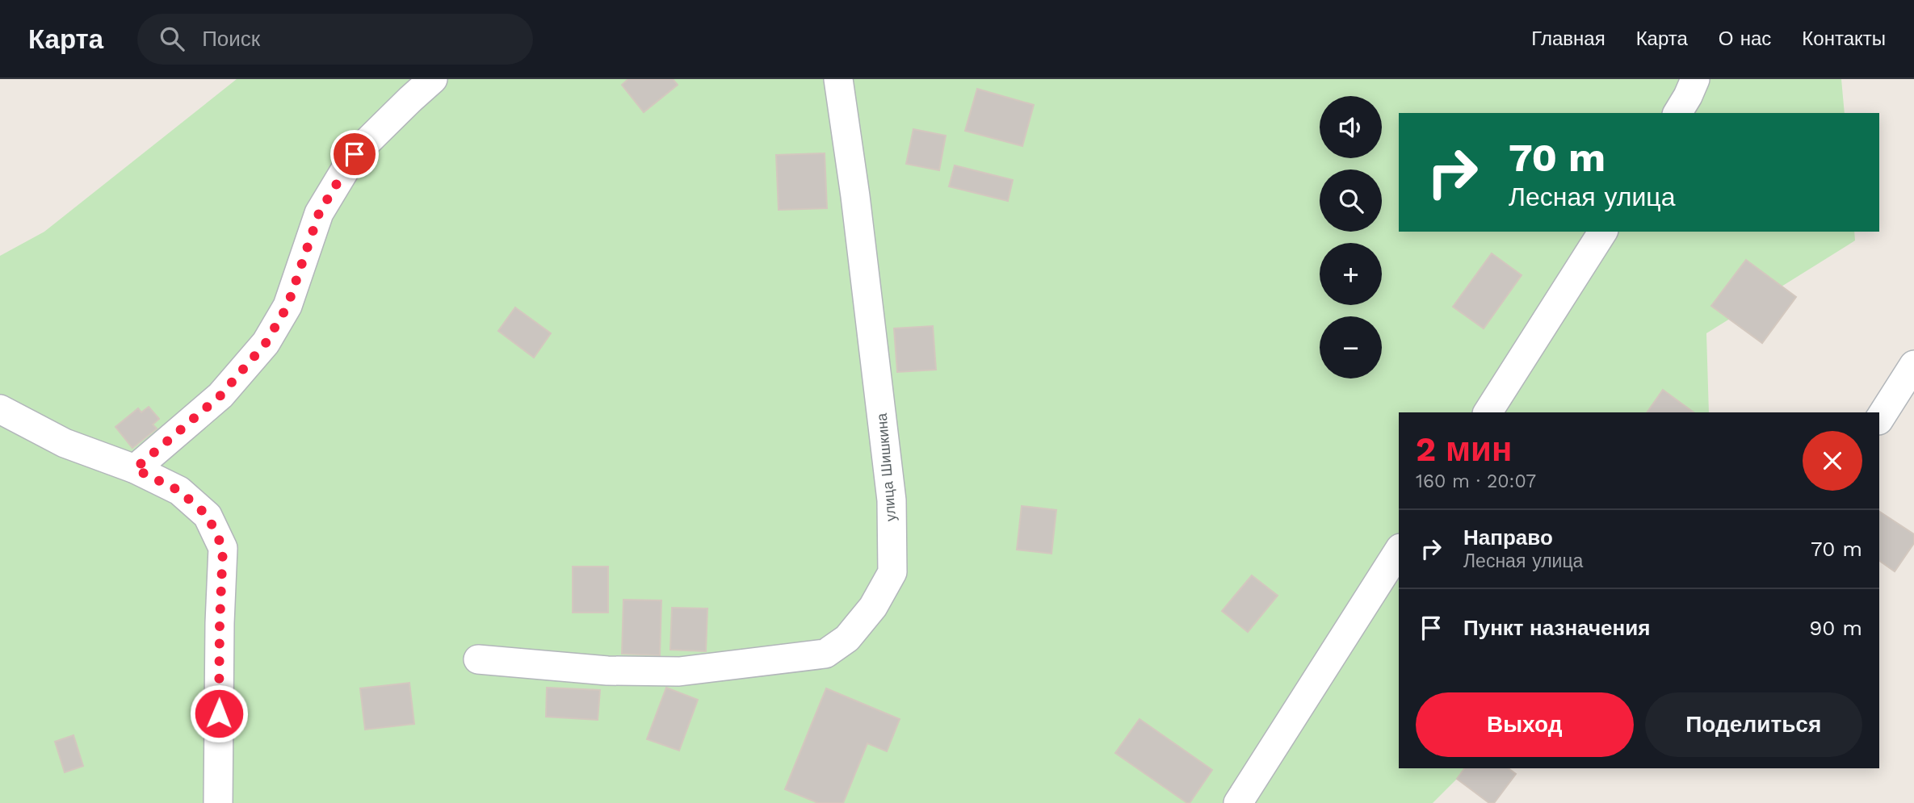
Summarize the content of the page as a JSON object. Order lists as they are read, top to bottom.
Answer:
{
  "streets": {
    "street": ["улица Шишкина"]
  },
  "page": {
    "header": "Карта",
    "search": "Поиск",
    "nav": [
      "Главная",
      "Карта",
      "О нас",
      "Контакты"
    ],
    "map_buttons": ["+", "−"],
    "turn": ["70 m", "Лесная улица"],
    "heading": ["2 мин", "160 m · 20:07"],
    "list": [
      {
        "name": "Направо",
        "note": "Лесная улица",
        "value": "70 m"
      },
      {
        "name": "Пункт назначения",
        "value": "90 m"
      }
    ],
    "buttons": ["Выход", "Поделиться"]
  }
}
